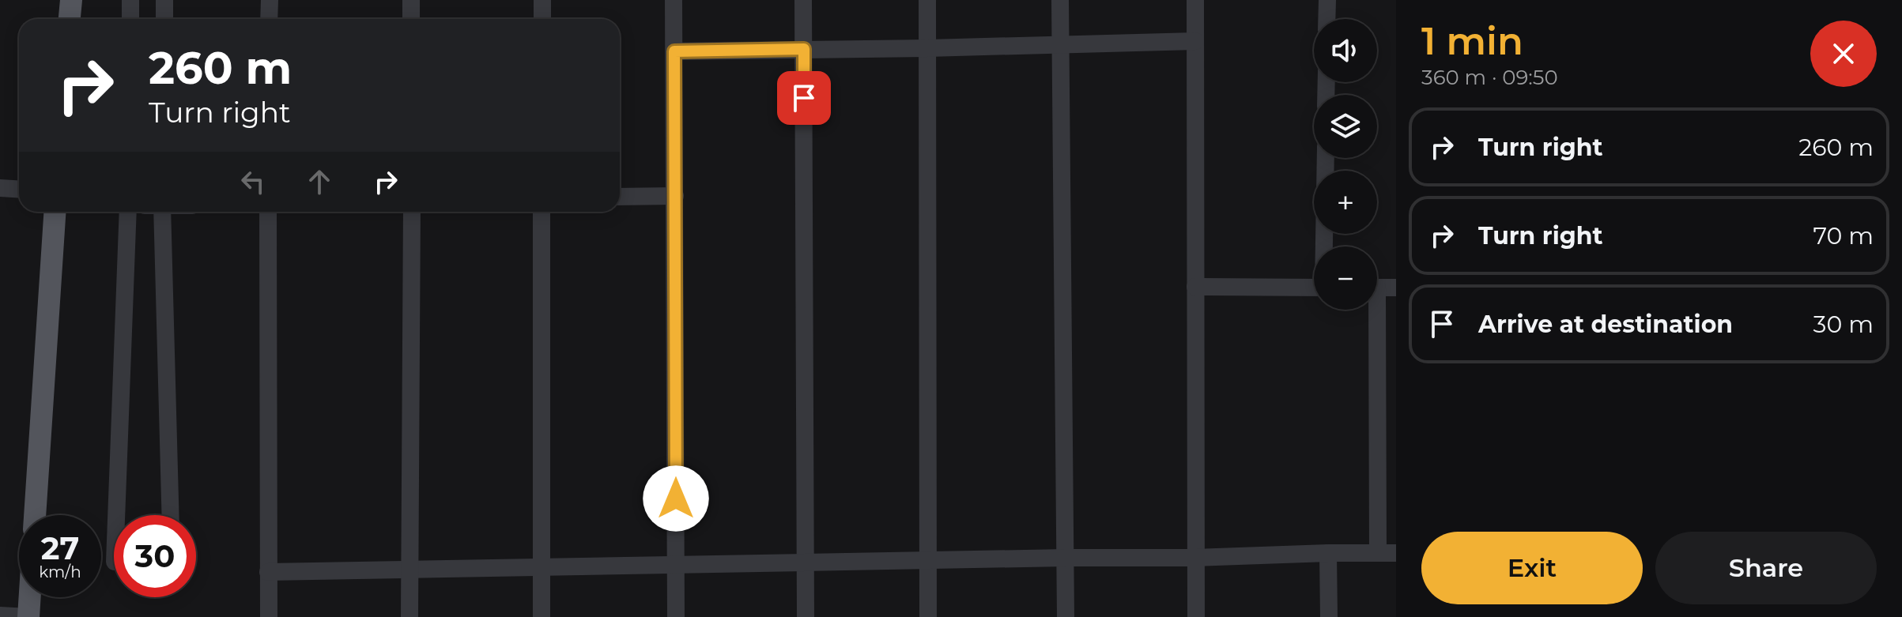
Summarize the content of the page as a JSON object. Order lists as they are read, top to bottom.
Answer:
{
  "page": {
    "heading": ["1 min", "360 m · 09:50"],
    "map_buttons": ["+", "−"],
    "turn": ["260 m", "Turn right"],
    "list": [
      {
        "name": "Turn right",
        "value": "260 m"
      },
      {
        "name": "Turn right",
        "value": "70 m"
      },
      {
        "name": "Arrive at destination",
        "value": "30 m"
      }
    ],
    "speed": "27 km/h",
    "limit": "30",
    "buttons": ["Exit", "Share"]
  }
}
